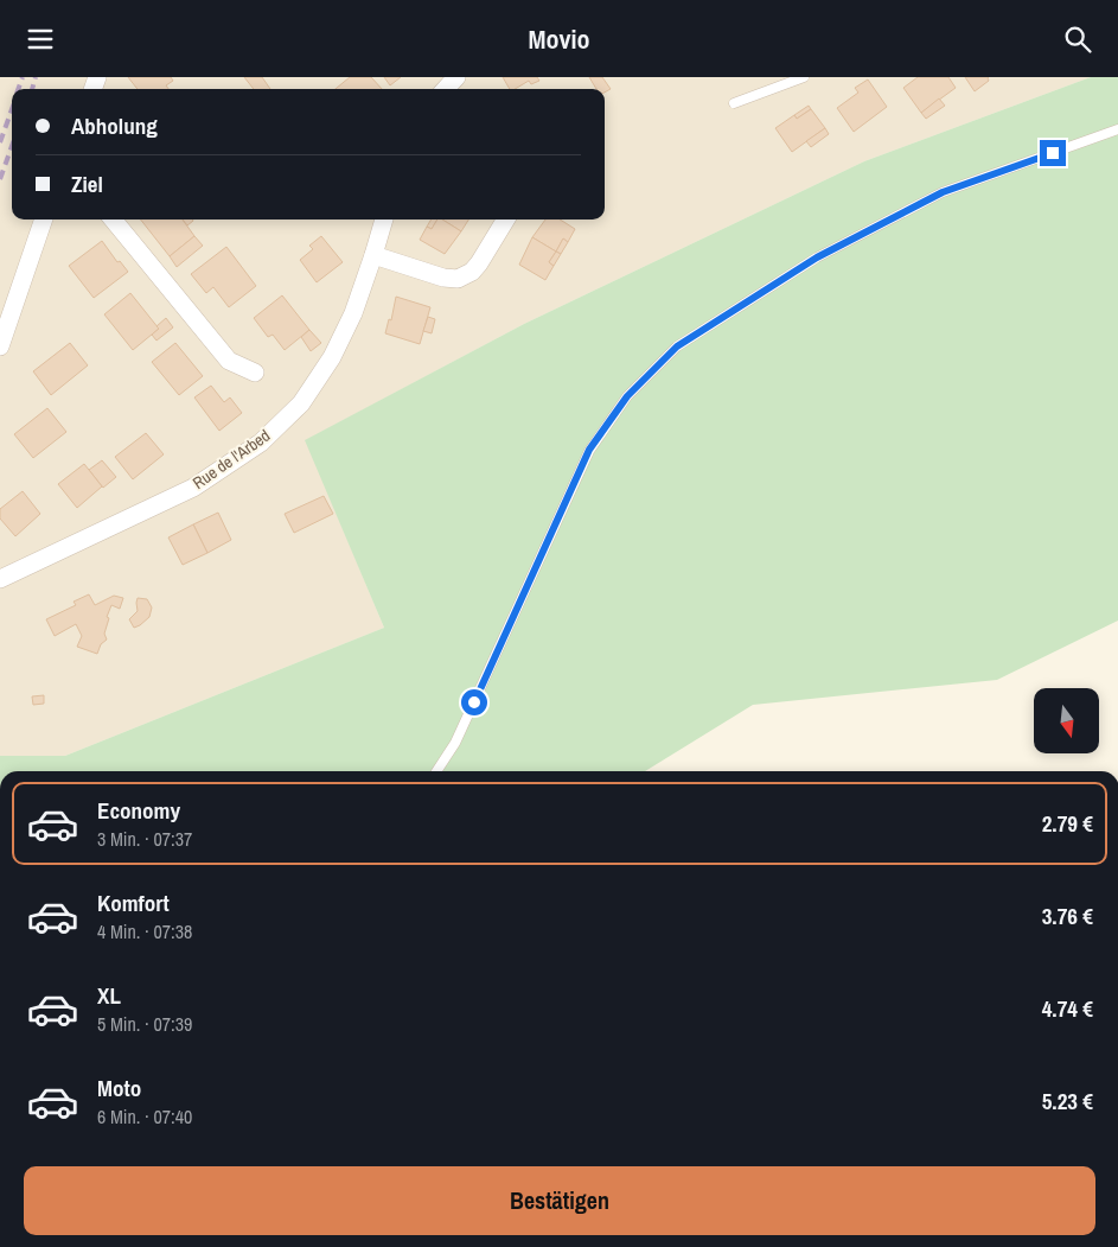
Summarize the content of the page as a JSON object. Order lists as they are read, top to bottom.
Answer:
{
  "streets": {
    "street": ["Rue de l'Arbed"]
  },
  "north": "bottom",
  "page": {
    "header": "Movio",
    "banner": ["Abholung", "Ziel"],
    "list": [
      {
        "name": "Economy",
        "note": "3 Min. · 07:37",
        "value": "2.79 €"
      },
      {
        "name": "Komfort",
        "note": "4 Min. · 07:38",
        "value": "3.76 €"
      },
      {
        "name": "XL",
        "note": "5 Min. · 07:39",
        "value": "4.74 €"
      },
      {
        "name": "Moto",
        "note": "6 Min. · 07:40",
        "value": "5.23 €"
      }
    ],
    "buttons": "Bestätigen"
  }
}
